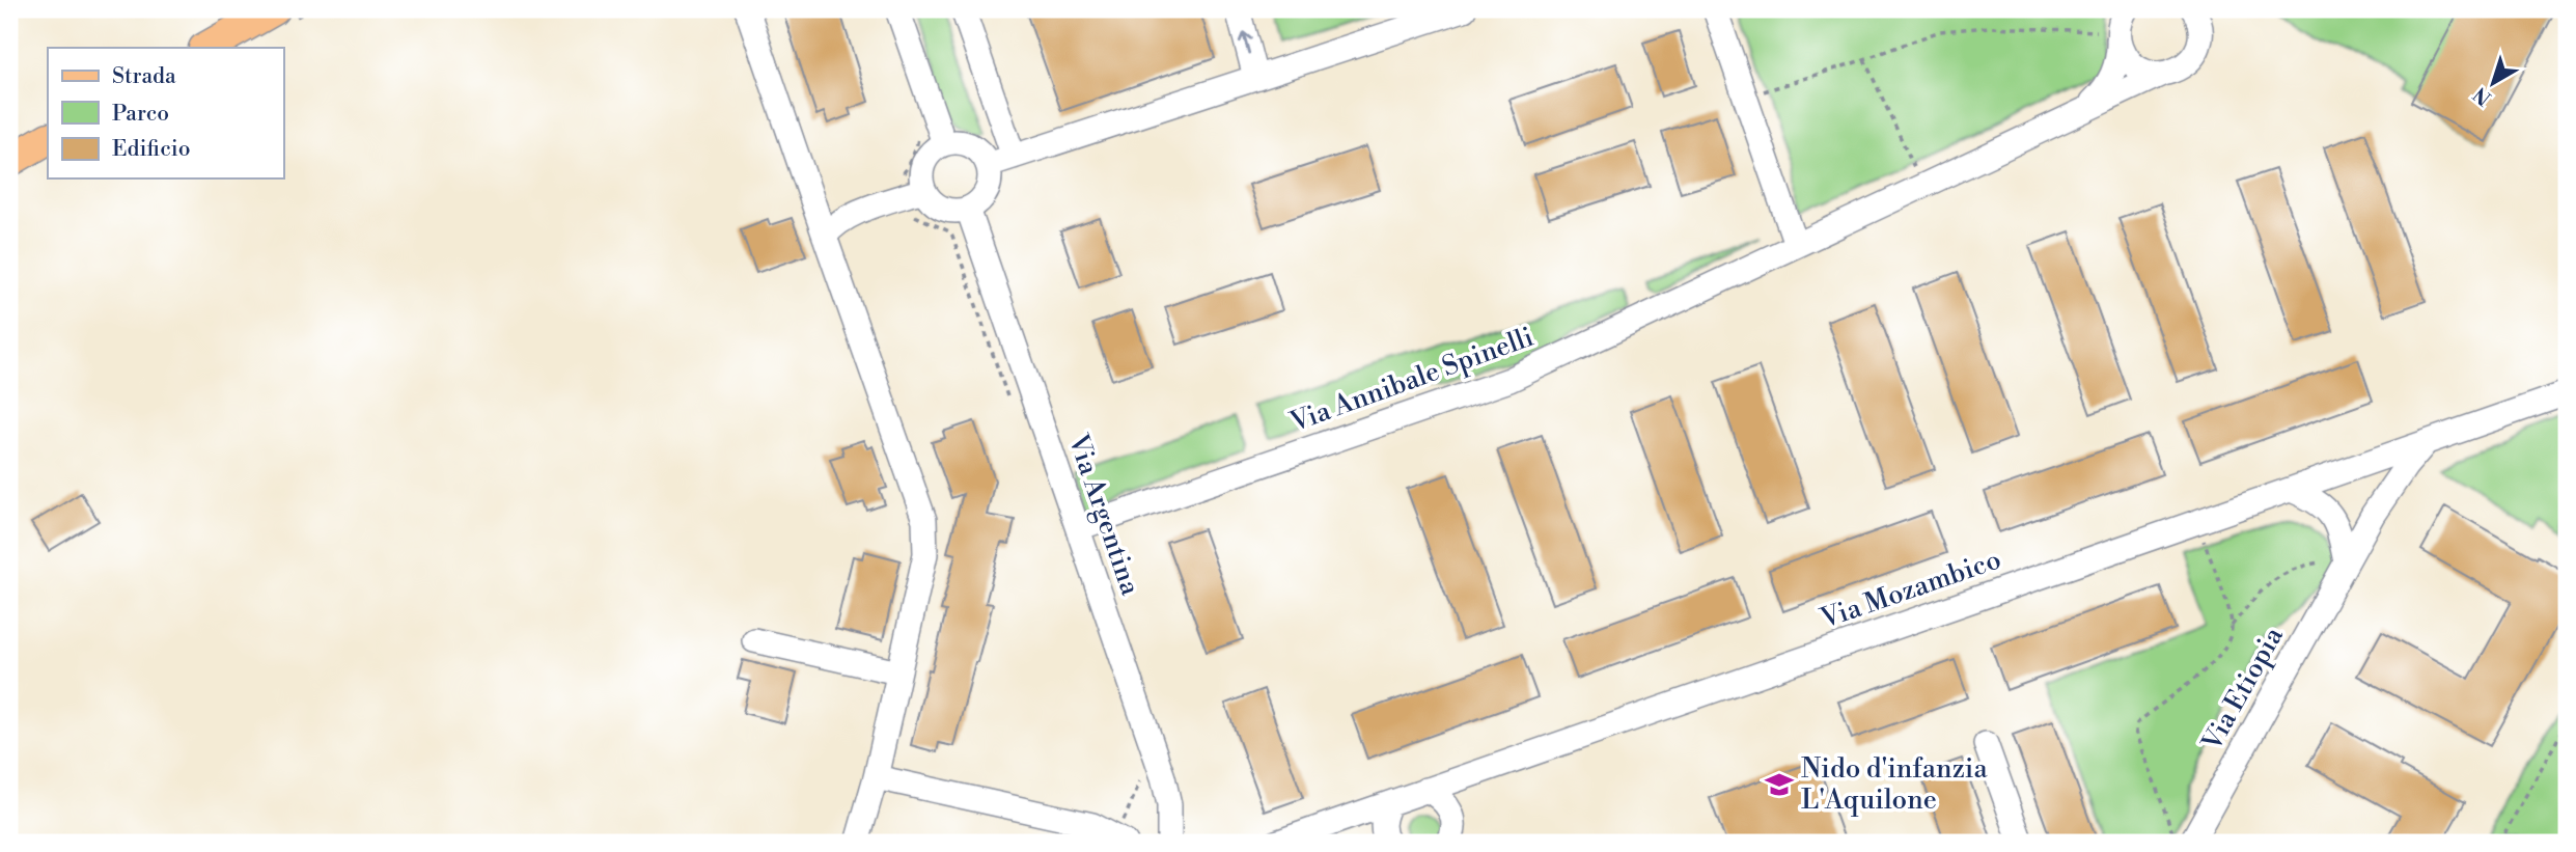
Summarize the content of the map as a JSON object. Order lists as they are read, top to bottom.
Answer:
{
  "streets": {
    "street": [
      "Via Annibale Spinelli",
      "Via Argentina",
      "Via Mozambico",
      "Via Etiopia"
    ]
  },
  "crossings": [
    ["Via Annibale Spinelli", "Via Argentina"],
    ["Via Mozambico", "Via Etiopia"]
  ],
  "places": {
    "school or university": ["Nido d'infanzia L'Aquilone"]
  },
  "legend": ["Strada", "Parco", "Edificio"],
  "north": "bottom left"
}
